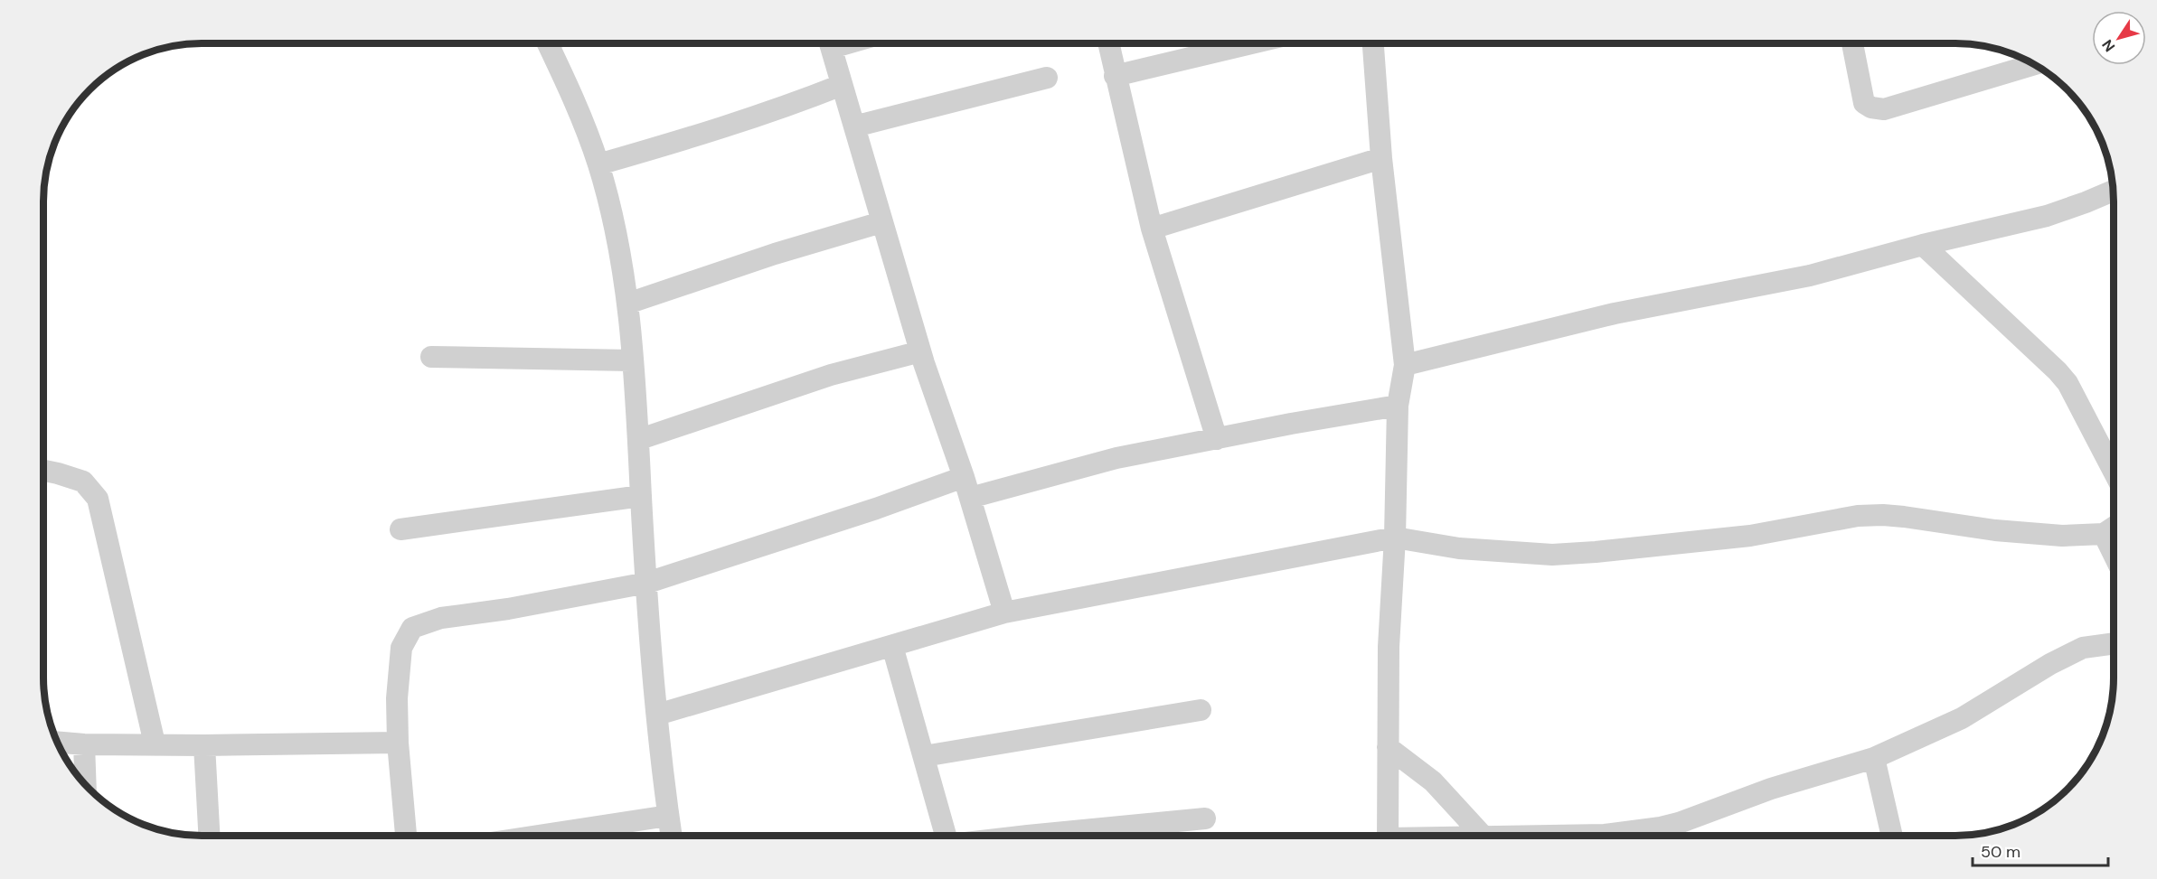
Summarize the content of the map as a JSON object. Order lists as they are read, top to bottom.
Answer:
{
  "scale_bar": "50 m",
  "north": "bottom left"
}
